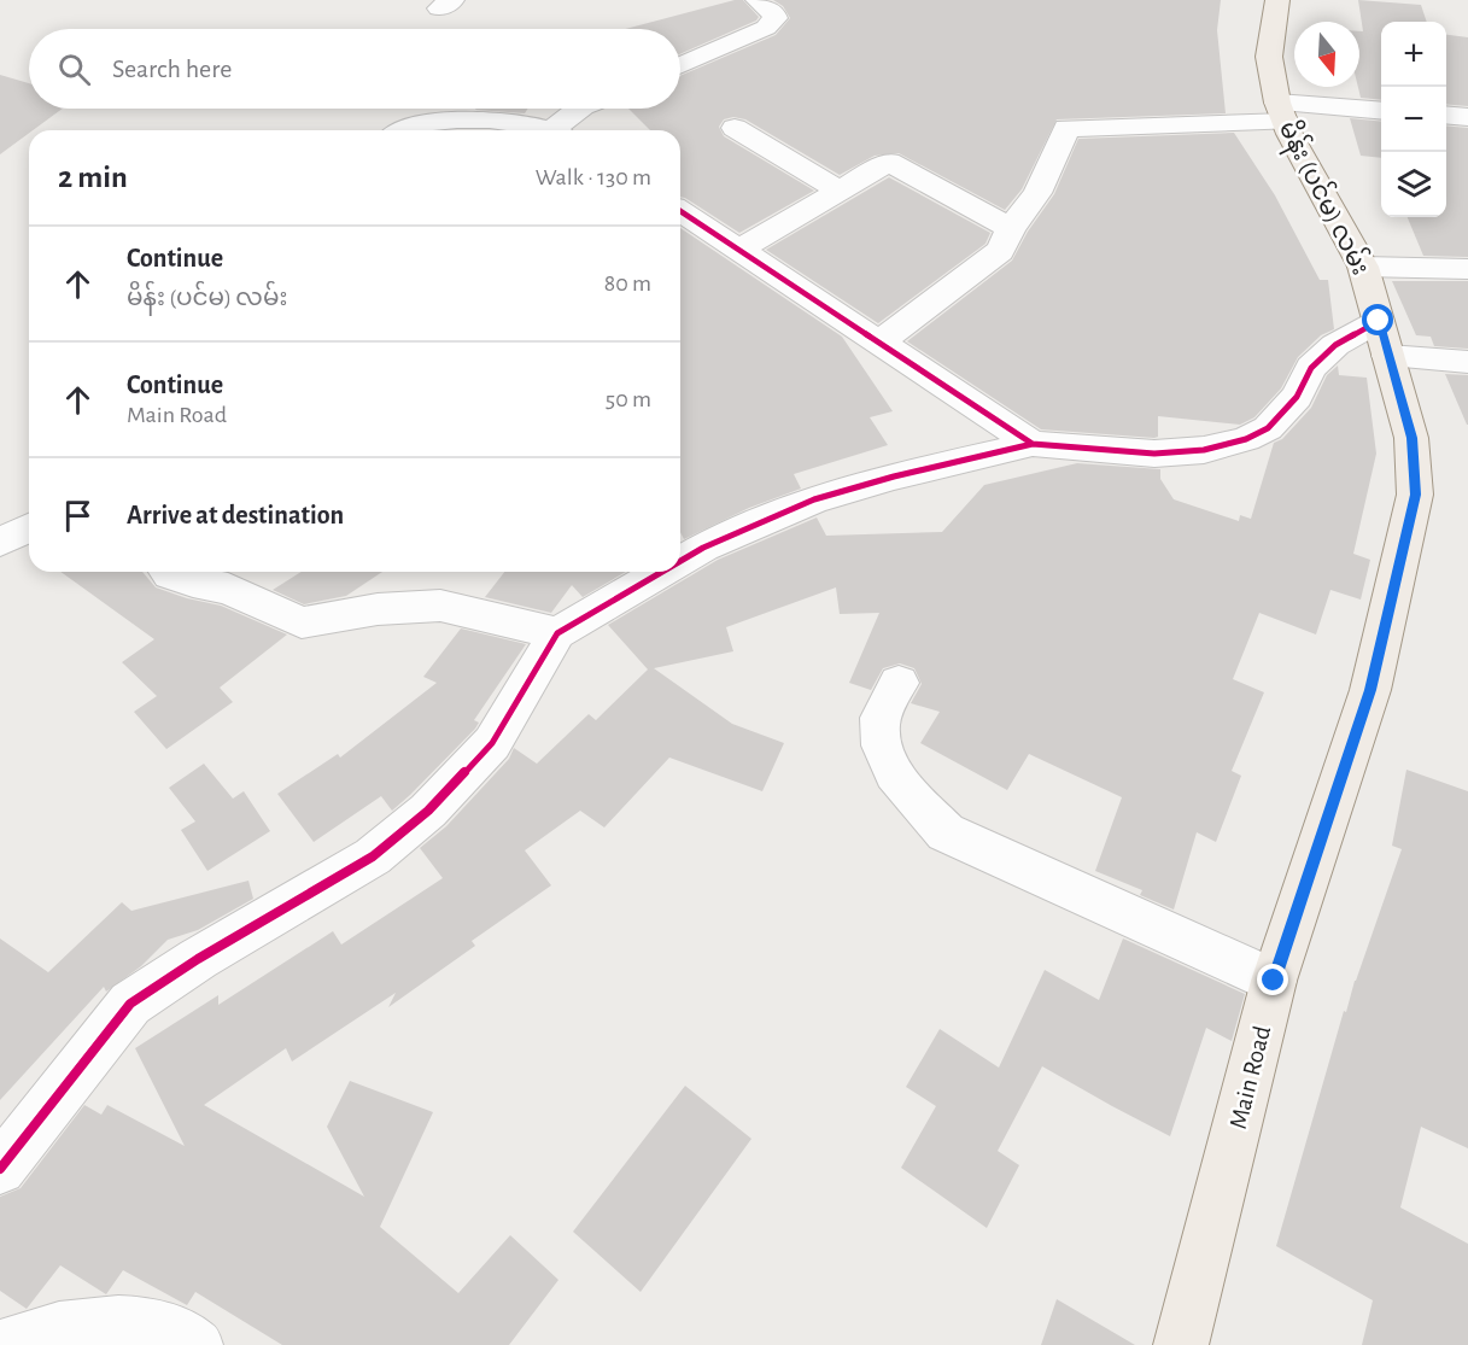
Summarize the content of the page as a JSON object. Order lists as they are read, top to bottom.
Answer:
{
  "streets": {
    "main road": ["မိန်း (ပင်မ) လမ်း", "Main Road"]
  },
  "crossings": [
    ["မိန်း (ပင်မ) လမ်း", "Main Road"]
  ],
  "north": "bottom",
  "page": {
    "map_buttons": ["+", "−"],
    "search": "Search here",
    "heading": ["2 min", "Walk · 130 m"],
    "list": [
      ["Continue", "မိန်း (ပင်မ) လမ်း", "80 m"],
      ["Continue", "Main Road", "50 m"],
      "Arrive at destination"
    ]
  }
}
